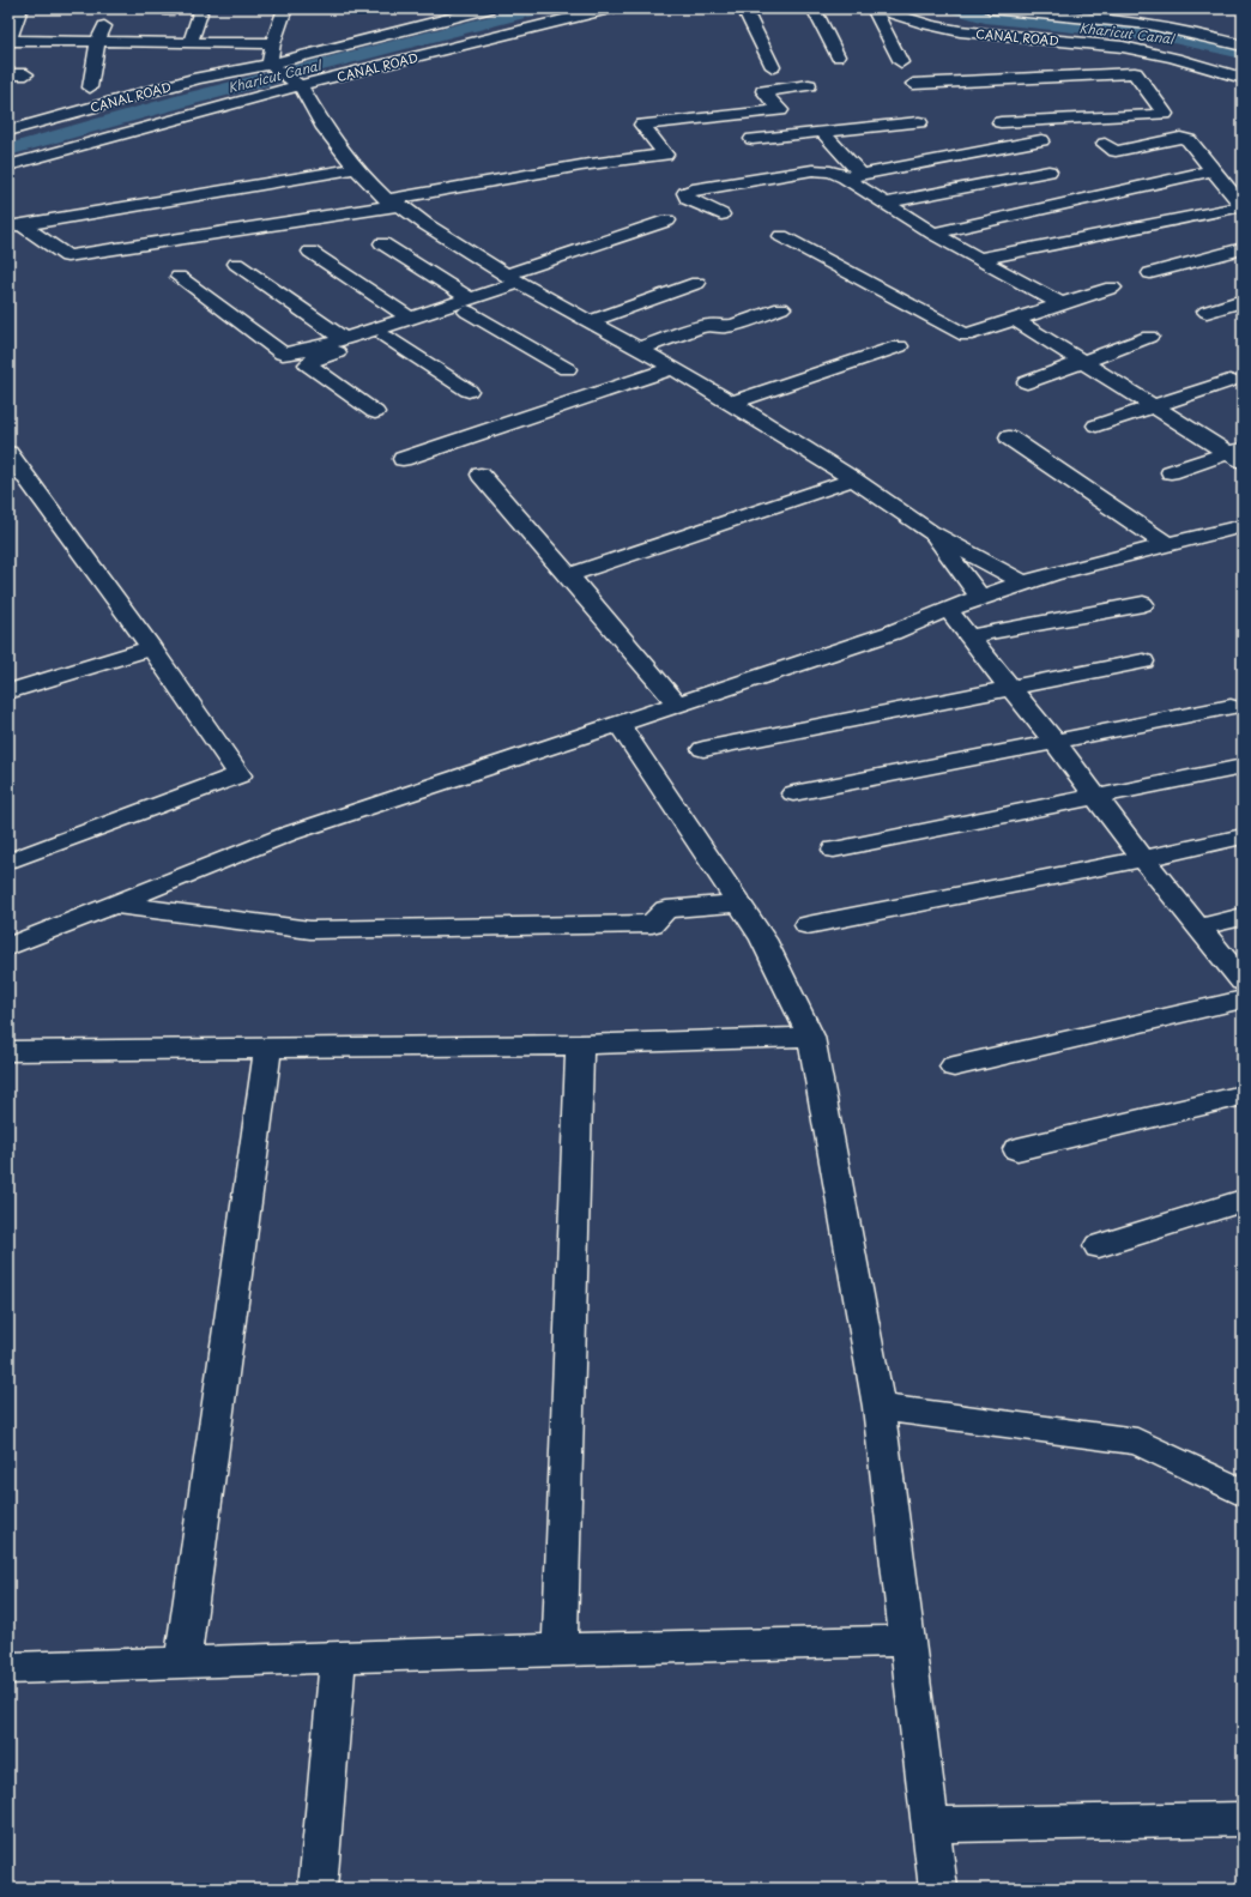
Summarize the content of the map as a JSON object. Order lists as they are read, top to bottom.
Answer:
{
  "streets": {
    "street": ["CANAL ROAD"]
  },
  "water": ["Kharicut Canal"]
}
